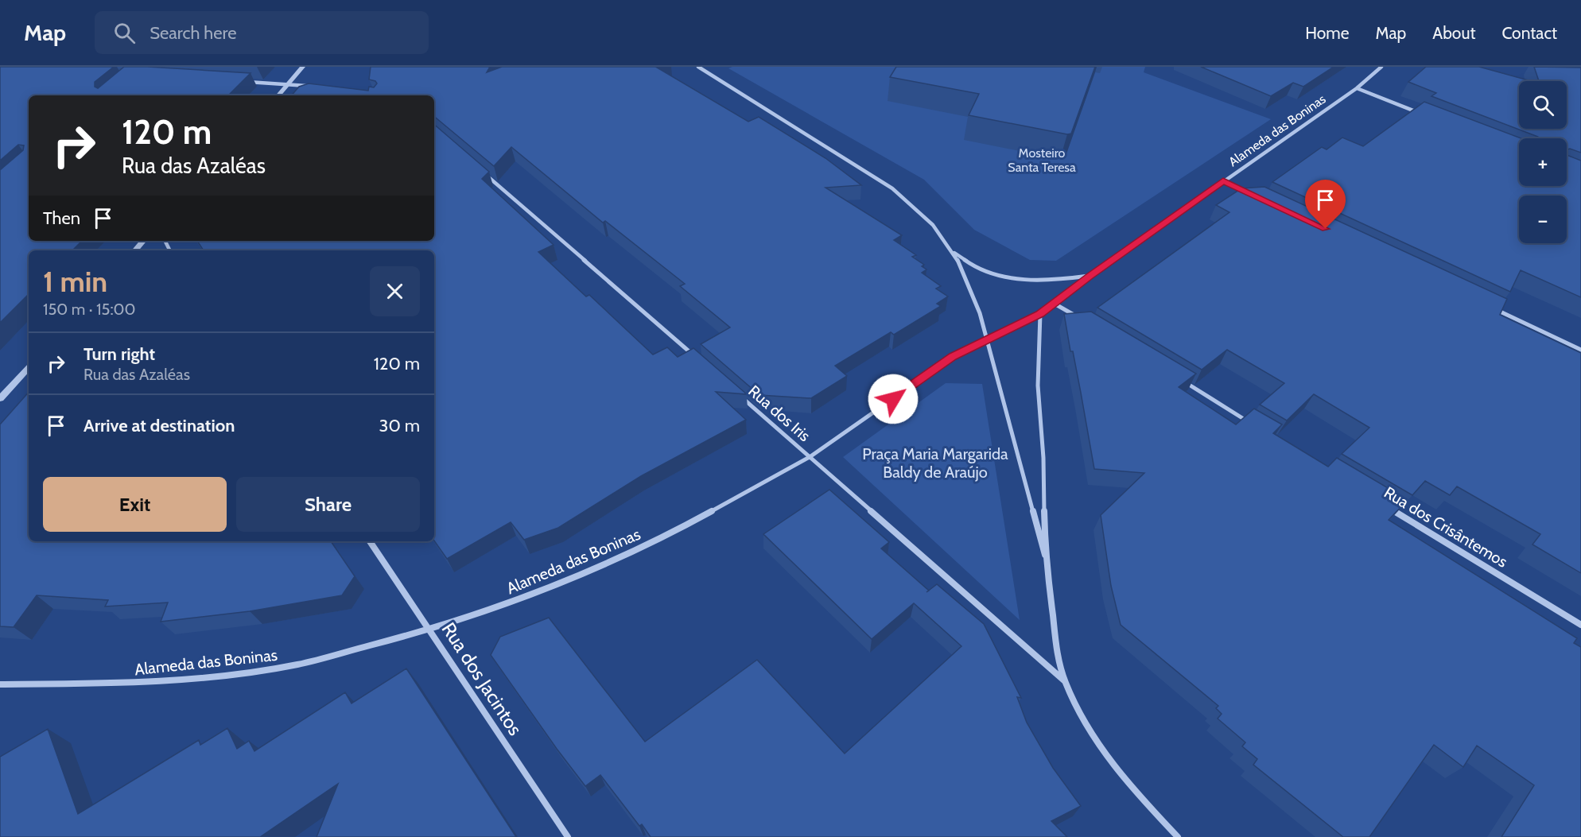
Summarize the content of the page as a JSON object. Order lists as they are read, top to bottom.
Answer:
{
  "streets": {
    "street": [
      "Alameda das Boninas",
      "Rua dos Iris",
      "Rua dos Crisântemos",
      "Rua dos Jacintos"
    ]
  },
  "crossings": [
    ["Alameda das Boninas", "Rua dos Iris"],
    ["Alameda das Boninas", "Rua dos Jacintos"]
  ],
  "parks": ["Mosteiro Santa Teresa", "Praça Maria Margarida Baldy de Araújo"],
  "page": {
    "header": "Map",
    "search": "Search here",
    "nav": [
      "Home",
      "Map",
      "About",
      "Contact"
    ],
    "map_buttons": ["+", "−"],
    "turn": ["120 m", "Rua das Azaléas"],
    "then": "Then",
    "heading": ["1 min", "150 m · 15:00"],
    "list": [
      {
        "name": "Turn right",
        "note": "Rua das Azaléas",
        "value": "120 m"
      },
      {
        "name": "Arrive at destination",
        "value": "30 m"
      }
    ],
    "buttons": ["Exit", "Share"]
  }
}
